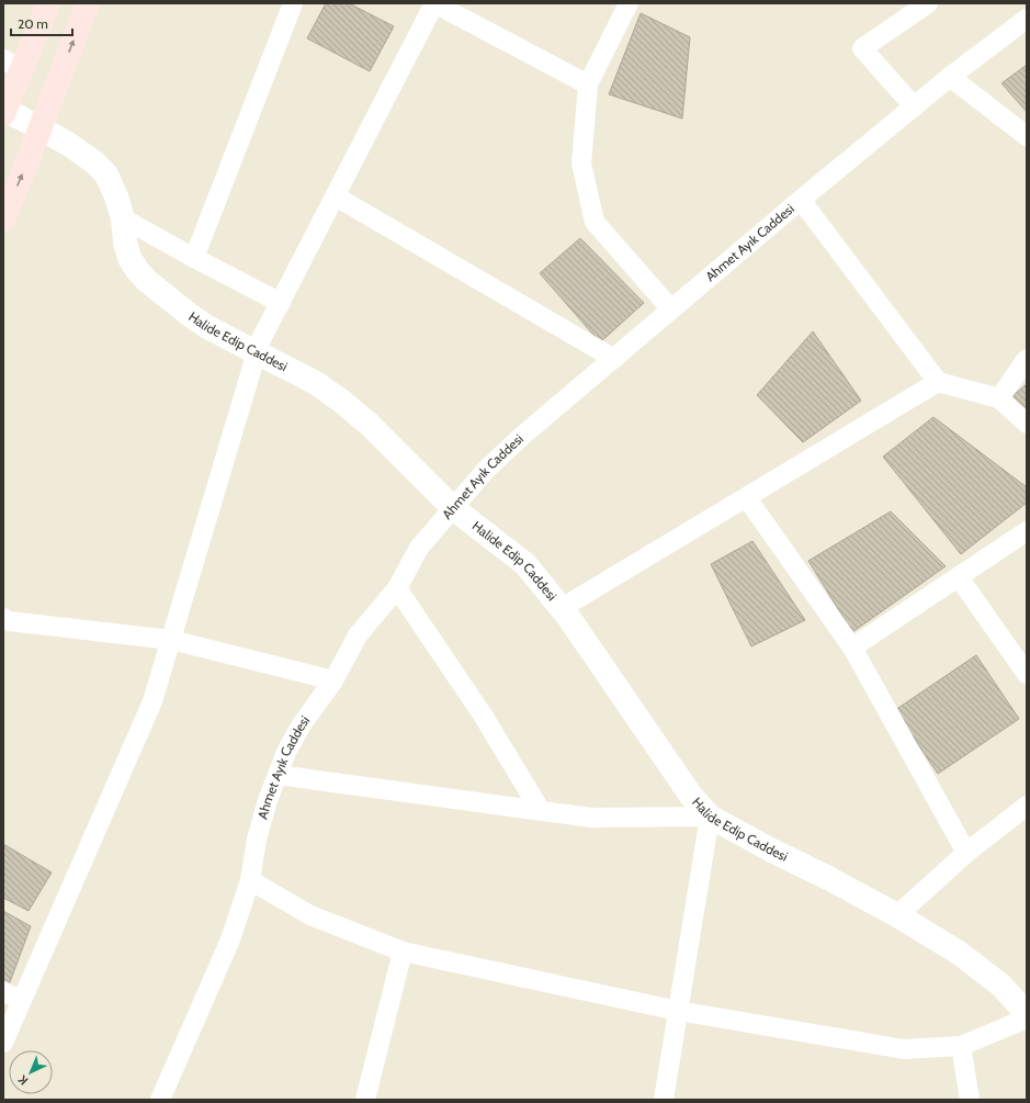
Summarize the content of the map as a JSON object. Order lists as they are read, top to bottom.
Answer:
{
  "streets": {
    "street": ["Ahmet Ayık Caddesi", "Halide Edip Caddesi"]
  },
  "crossings": [
    ["Ahmet Ayık Caddesi", "Halide Edip Caddesi"]
  ],
  "scale_bar": "20 m",
  "north": "bottom left"
}
